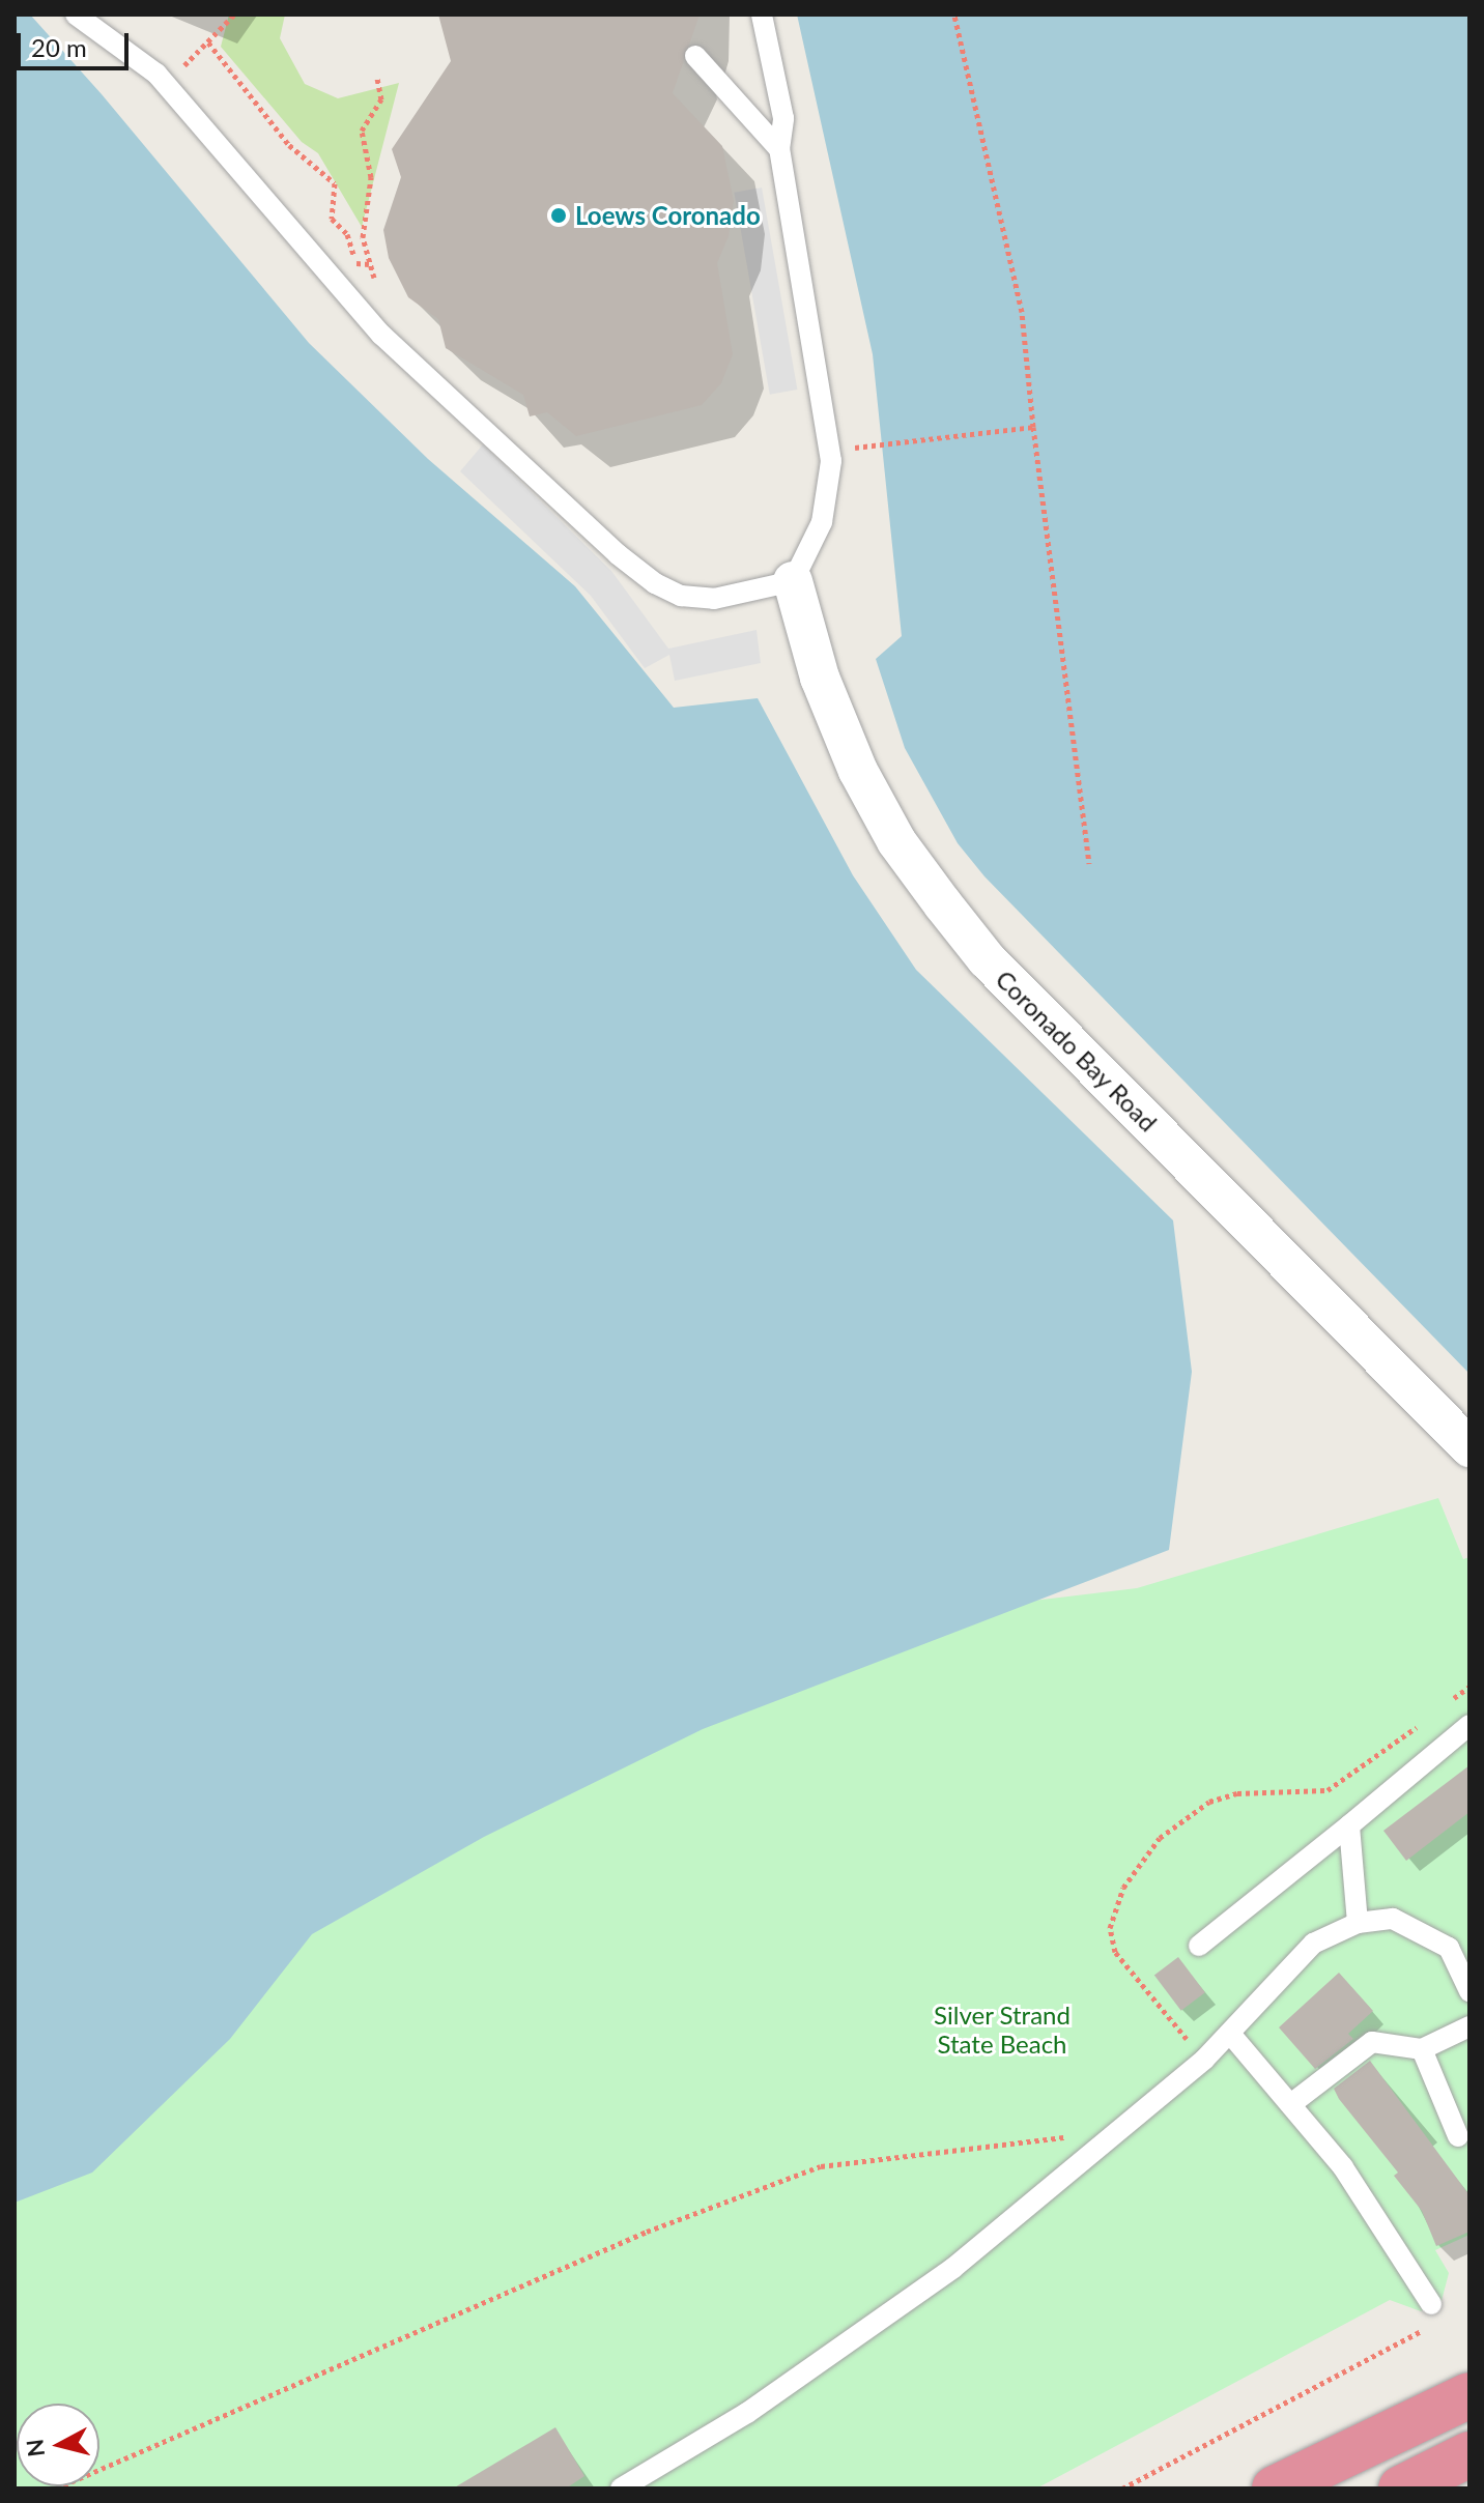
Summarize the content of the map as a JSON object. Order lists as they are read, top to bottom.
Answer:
{
  "streets": {
    "street": ["Coronado Bay Road"]
  },
  "parks": ["Silver Strand State Beach"],
  "places": ["Loews Coronado"],
  "scale_bar": "20 m",
  "north": "left"
}
